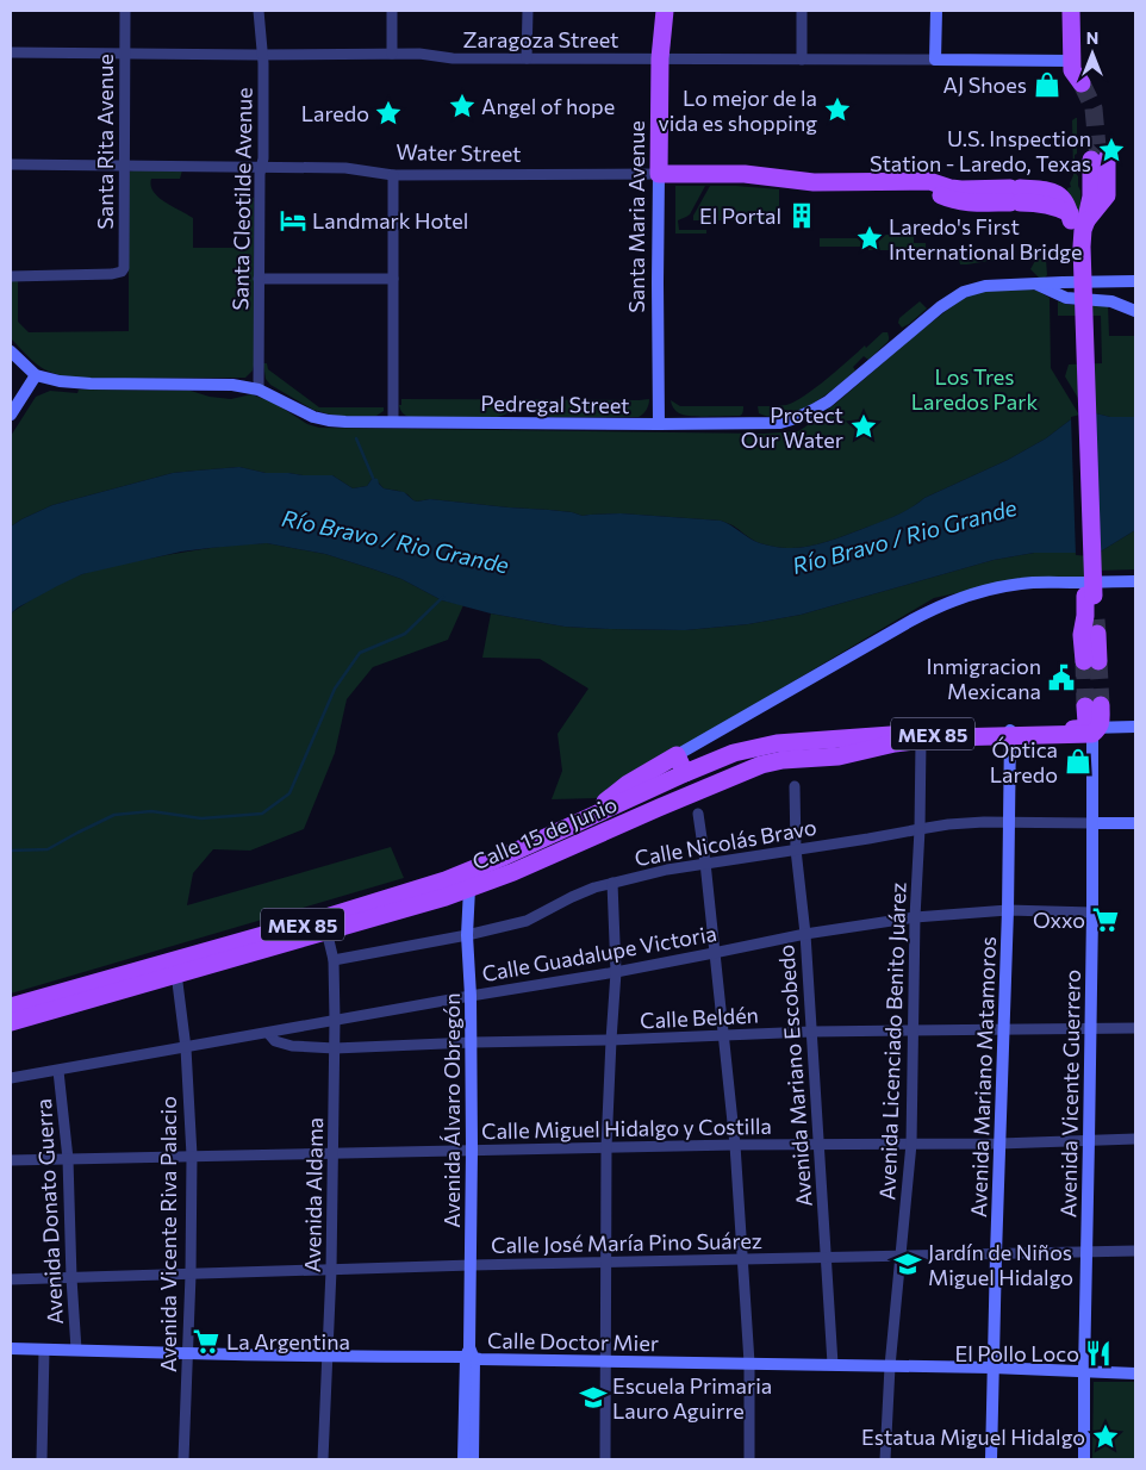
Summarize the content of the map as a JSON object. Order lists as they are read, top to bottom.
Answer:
{
  "streets": {
    "main road": [
      "Zaragoza Street",
      "Water Street",
      "Santa Maria Avenue",
      "Pedregal Street",
      "MEX 85",
      "Calle 15 de Junio",
      "Calle Nicolás Bravo",
      "Avenida Mariano Matamoros",
      "Avenida Vicente Guerrero",
      "Avenida Álvaro Obregón",
      "Calle Doctor Mier"
    ],
    "street": [
      "Santa Rita Avenue",
      "Santa Cleotilde Avenue",
      "Calle Guadalupe Victoria",
      "Calle Beldén",
      "Avenida Licenciado Benito Juárez",
      "Avenida Mariano Escobedo",
      "Calle Miguel Hidalgo y Costilla",
      "Avenida Aldama",
      "Avenida Donato Guerra",
      "Avenida Vicente Riva Palacio",
      "Calle José María Pino Suárez"
    ]
  },
  "crossings": [
    ["Zaragoza Street", "Santa Rita Avenue"],
    ["Zaragoza Street", "Santa Cleotilde Avenue"],
    ["Zaragoza Street", "Santa Maria Avenue"],
    ["Santa Rita Avenue", "Water Street"],
    ["Water Street", "Santa Cleotilde Avenue"],
    ["Water Street", "Santa Maria Avenue"],
    ["Santa Cleotilde Avenue", "Pedregal Street"],
    ["Santa Maria Avenue", "Pedregal Street"],
    ["Calle 15 de Junio", "Avenida Licenciado Benito Juárez"],
    ["Calle 15 de Junio", "Avenida Mariano Matamoros"],
    ["Calle 15 de Junio", "Avenida Vicente Guerrero"],
    ["Calle 15 de Junio", "Avenida Álvaro Obregón"],
    ["Calle 15 de Junio", "Avenida Aldama"],
    ["Calle 15 de Junio", "Avenida Vicente Riva Palacio"],
    ["Calle Nicolás Bravo", "Avenida Licenciado Benito Juárez"],
    ["Calle Nicolás Bravo", "Avenida Mariano Escobedo"],
    ["Calle Nicolás Bravo", "Avenida Mariano Matamoros"],
    ["Calle Nicolás Bravo", "Avenida Vicente Guerrero"],
    ["Calle Nicolás Bravo", "Avenida Álvaro Obregón"],
    ["Calle Nicolás Bravo", "Avenida Aldama"],
    ["Calle Guadalupe Victoria", "Calle Beldén"],
    ["Calle Guadalupe Victoria", "Avenida Licenciado Benito Juárez"],
    ["Calle Guadalupe Victoria", "Avenida Mariano Escobedo"],
    ["Calle Guadalupe Victoria", "Avenida Mariano Matamoros"],
    ["Calle Guadalupe Victoria", "Avenida Vicente Guerrero"],
    ["Calle Guadalupe Victoria", "Avenida Álvaro Obregón"],
    ["Calle Guadalupe Victoria", "Avenida Aldama"],
    ["Calle Guadalupe Victoria", "Avenida Donato Guerra"],
    ["Calle Guadalupe Victoria", "Avenida Vicente Riva Palacio"],
    ["Calle Beldén", "Avenida Licenciado Benito Juárez"],
    ["Calle Beldén", "Avenida Mariano Escobedo"],
    ["Calle Beldén", "Avenida Mariano Matamoros"],
    ["Calle Beldén", "Avenida Vicente Guerrero"],
    ["Calle Beldén", "Avenida Álvaro Obregón"],
    ["Calle Beldén", "Avenida Aldama"],
    ["Avenida Licenciado Benito Juárez", "Calle Miguel Hidalgo y Costilla"],
    ["Avenida Licenciado Benito Juárez", "Calle José María Pino Suárez"],
    ["Avenida Licenciado Benito Juárez", "Calle Doctor Mier"],
    ["Avenida Mariano Escobedo", "Calle Miguel Hidalgo y Costilla"],
    ["Avenida Mariano Escobedo", "Calle José María Pino Suárez"],
    ["Avenida Mariano Escobedo", "Calle Doctor Mier"],
    ["Avenida Mariano Matamoros", "Calle Miguel Hidalgo y Costilla"],
    ["Avenida Mariano Matamoros", "Calle José María Pino Suárez"],
    ["Avenida Mariano Matamoros", "Calle Doctor Mier"],
    ["Avenida Vicente Guerrero", "Calle Miguel Hidalgo y Costilla"],
    ["Avenida Vicente Guerrero", "Calle José María Pino Suárez"],
    ["Avenida Vicente Guerrero", "Calle Doctor Mier"],
    ["Avenida Álvaro Obregón", "Calle Miguel Hidalgo y Costilla"],
    ["Avenida Álvaro Obregón", "Calle José María Pino Suárez"],
    ["Avenida Álvaro Obregón", "Calle Doctor Mier"],
    ["Calle Miguel Hidalgo y Costilla", "Avenida Aldama"],
    ["Calle Miguel Hidalgo y Costilla", "Avenida Donato Guerra"],
    ["Calle Miguel Hidalgo y Costilla", "Avenida Vicente Riva Palacio"],
    ["Avenida Aldama", "Calle José María Pino Suárez"],
    ["Avenida Aldama", "Calle Doctor Mier"],
    ["Avenida Donato Guerra", "Calle José María Pino Suárez"],
    ["Avenida Donato Guerra", "Calle Doctor Mier"],
    ["Avenida Vicente Riva Palacio", "Calle José María Pino Suárez"],
    ["Avenida Vicente Riva Palacio", "Calle Doctor Mier"]
  ],
  "water": ["Río Bravo / Rio Grande"],
  "parks": ["Los Tres Laredos Park"],
  "places": {
    "shop": ["AJ Shoes", "Óptica Laredo"],
    "place": [
      "Angel of hope",
      "Lo mejor de la vida es shopping",
      "Laredo",
      "U.S. Inspection Station - Laredo, Texas",
      "Laredo's First International Bridge",
      "Protect Our Water",
      "Estatua Miguel Hidalgo"
    ],
    "building": ["El Portal"],
    "hotel": ["Landmark Hotel"],
    "public building": ["Inmigracion Mexicana"],
    "supermarket": ["Oxxo", "La Argentina"],
    "school or university": ["Jardín de Niños Miguel Hidalgo", "Escuela Primaria Lauro Aguirre"],
    "restaurant": ["El Pollo Loco"]
  },
  "north": "top"
}
